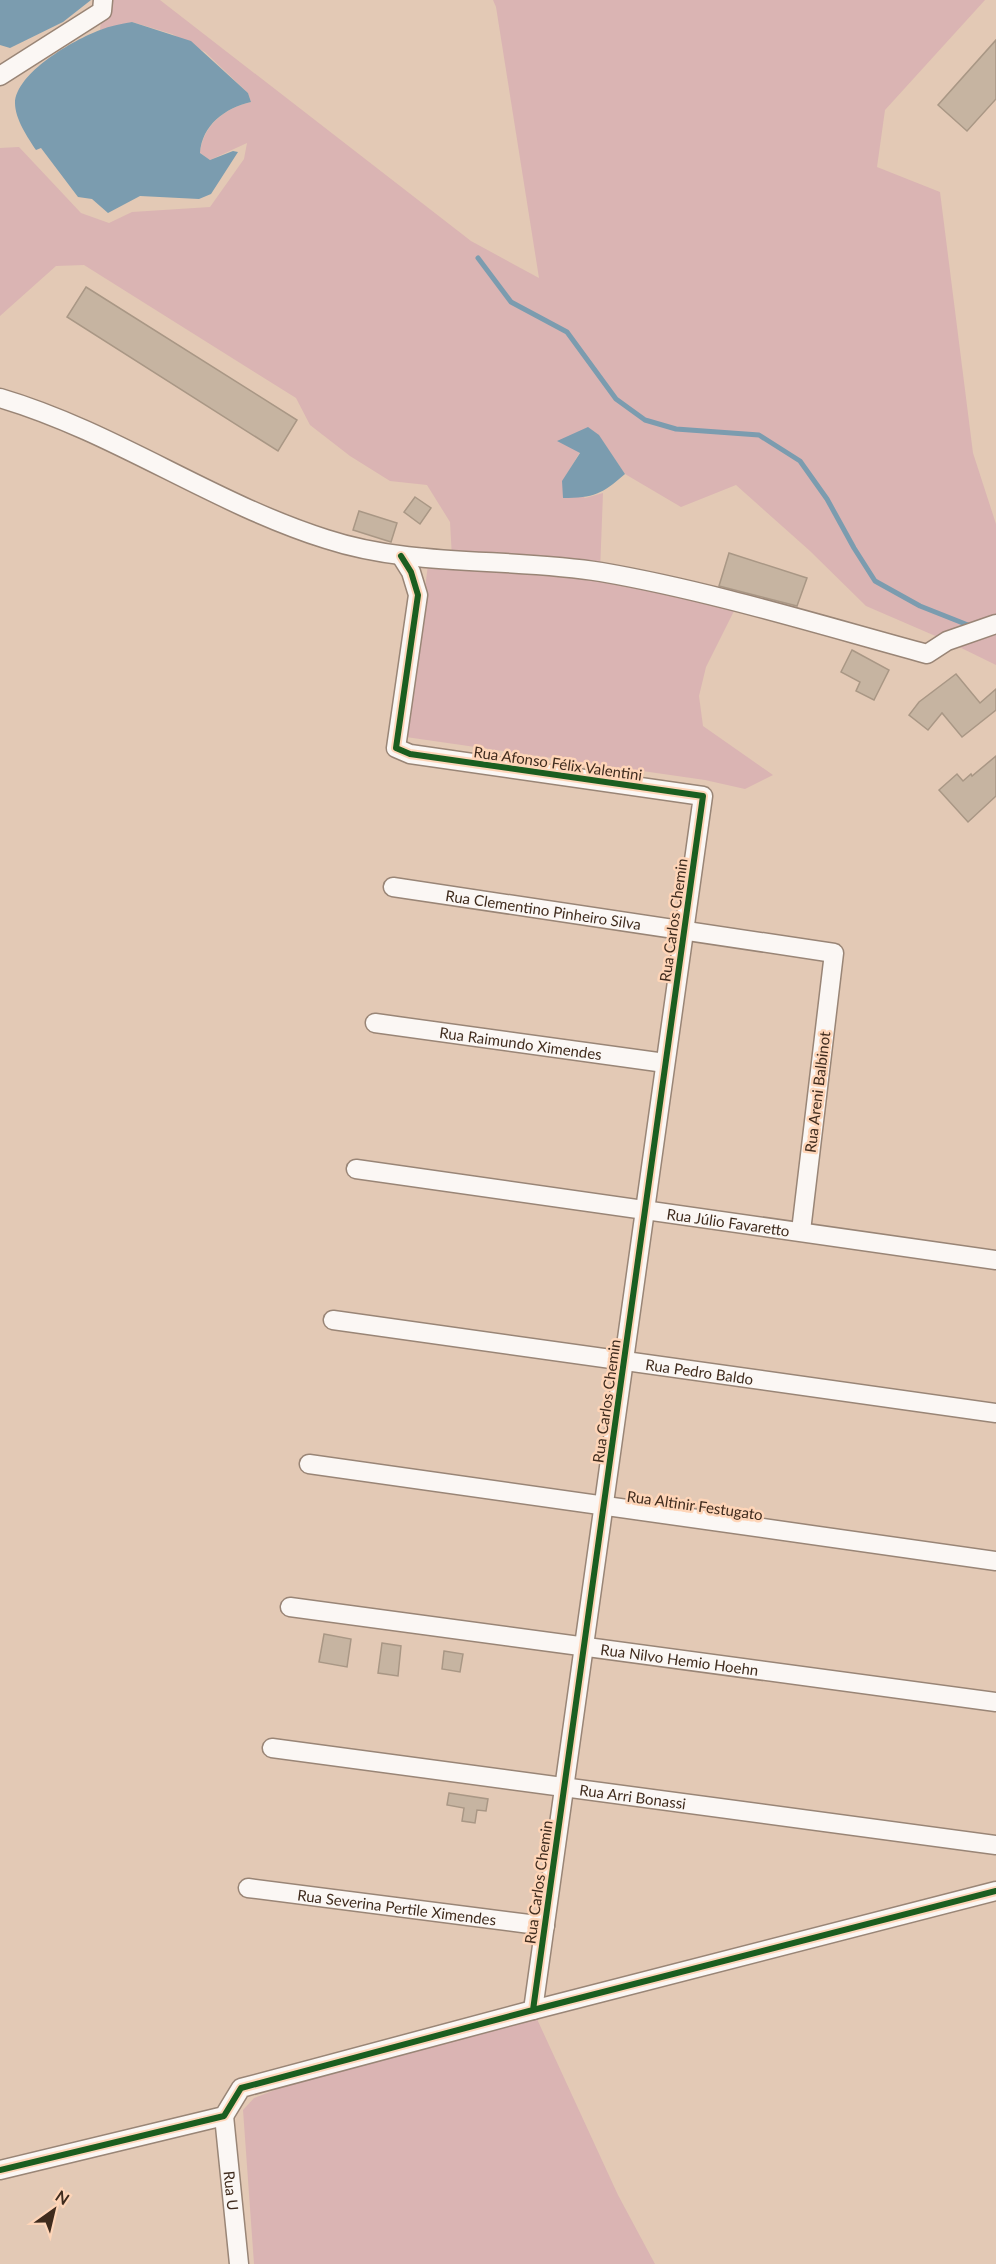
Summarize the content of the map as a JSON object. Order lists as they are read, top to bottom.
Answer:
{
  "streets": {
    "street": [
      "Rua Afonso Félix Valentini",
      "Rua Clementino Pinheiro Silva",
      "Rua Carlos Chemin",
      "Rua Raimundo Ximendes",
      "Rua Areni Balbinot",
      "Rua Júlio Favaretto",
      "Rua Pedro Baldo",
      "Rua Altinir Festugato",
      "Rua Nilvo Hemio Hoehn",
      "Rua Arri Bonassi",
      "Rua Severina Pertile Ximendes",
      "Rua U"
    ]
  },
  "crossings": [
    ["Rua Afonso Félix Valentini", "Rua Carlos Chemin"],
    ["Rua Clementino Pinheiro Silva", "Rua Carlos Chemin"],
    ["Rua Clementino Pinheiro Silva", "Rua Areni Balbinot"],
    ["Rua Carlos Chemin", "Rua Raimundo Ximendes"],
    ["Rua Carlos Chemin", "Rua Júlio Favaretto"],
    ["Rua Carlos Chemin", "Rua Pedro Baldo"],
    ["Rua Carlos Chemin", "Rua Altinir Festugato"],
    ["Rua Carlos Chemin", "Rua Nilvo Hemio Hoehn"],
    ["Rua Carlos Chemin", "Rua Arri Bonassi"],
    ["Rua Carlos Chemin", "Rua Severina Pertile Ximendes"],
    ["Rua Areni Balbinot", "Rua Júlio Favaretto"]
  ],
  "north": "top right"
}
